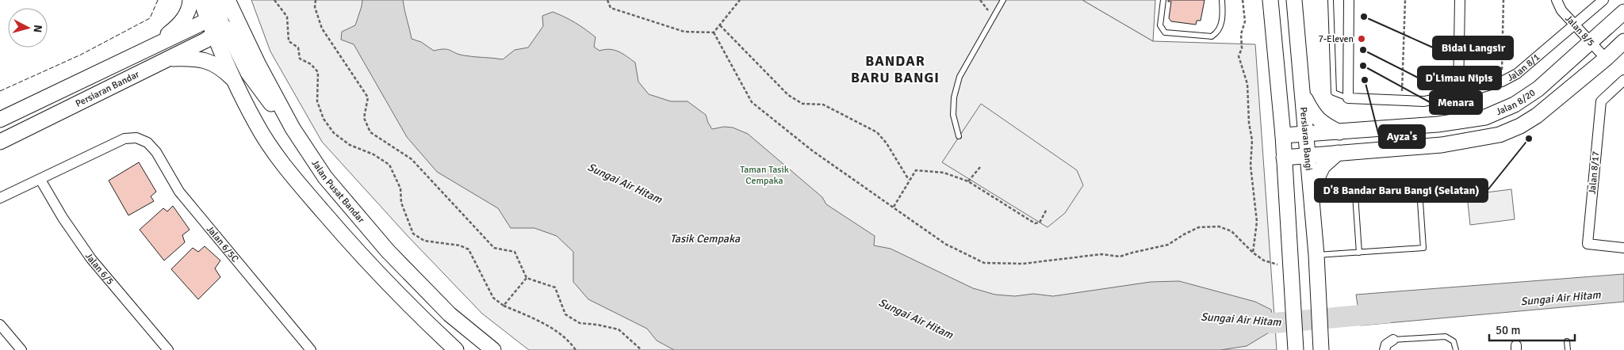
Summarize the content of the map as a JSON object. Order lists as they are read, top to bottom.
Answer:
{
  "streets": {
    "main road": [
      "Persiaran Bandar",
      "Jalan 8/20",
      "Persiaran Bangi",
      "Jalan Pusat Bandar"
    ],
    "street": [
      "Jalan 8/5",
      "Jalan 8/1",
      "Jalan 8/17",
      "Jalan 6/5C",
      "Jalan 6/5"
    ]
  },
  "crossings": [
    ["Jalan 8/5", "Jalan 8/1"],
    ["Jalan 8/5", "Jalan 8/20"],
    ["Jalan 8/20", "Persiaran Bangi"],
    ["Jalan 6/5C", "Jalan 6/5"]
  ],
  "districts": ["BANDAR BARU BANGI"],
  "water": ["Sungai Air Hitam", "Tasik Cempaka"],
  "parks": ["Taman Tasik Cempaka"],
  "places": [
    "Bidai Langsir",
    "7-Eleven",
    "D'Limau Nipis",
    "Menara",
    "Ayza's",
    "D'8 Bandar Baru Bangi (Selatan)"
  ],
  "scale_bar": "50 m",
  "north": "right"
}
